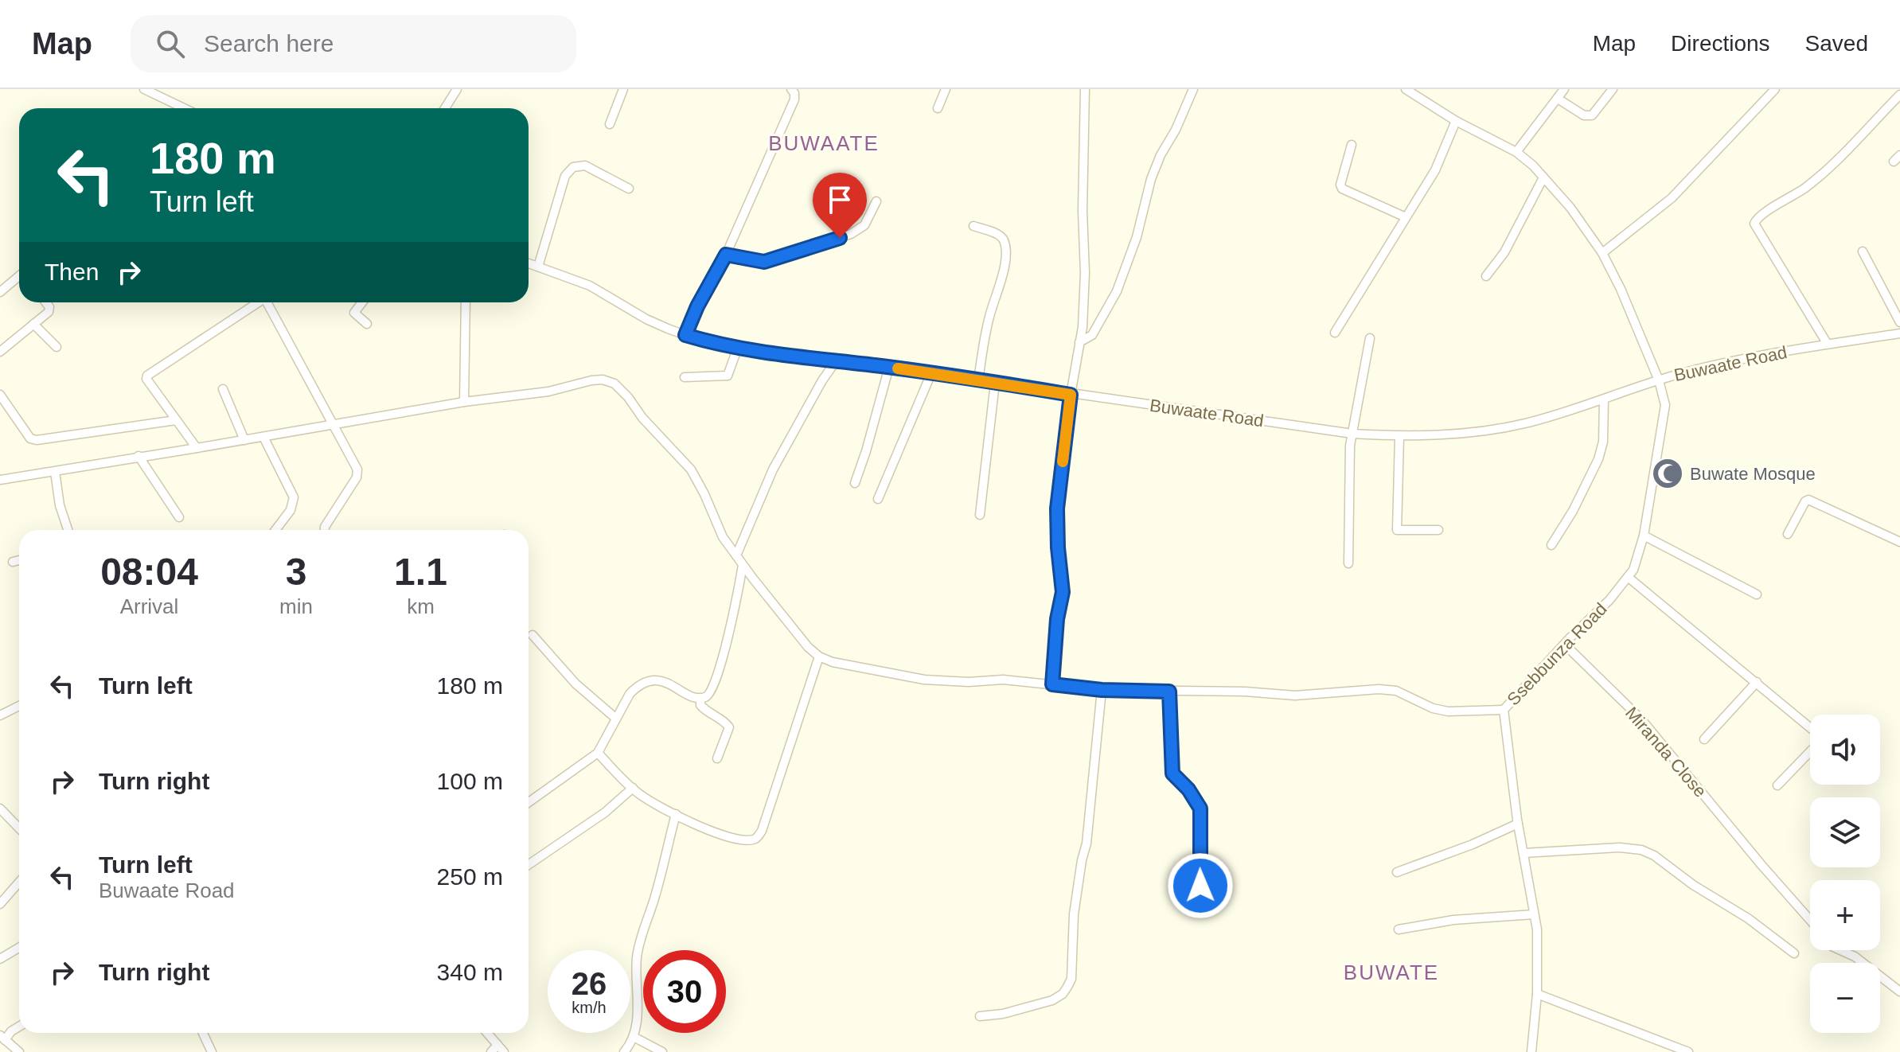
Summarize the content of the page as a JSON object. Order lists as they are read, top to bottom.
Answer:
{
  "streets": {
    "street": ["Buwaate Road", "Ssebbunza Road", "Miranda Close"]
  },
  "crossings": [
    ["Buwaate Road", "Ssebbunza Road"],
    ["Ssebbunza Road", "Miranda Close"]
  ],
  "districts": ["BUWAATE", "BUWATE"],
  "places": {
    "mosque": ["Buwate Mosque"]
  },
  "page": {
    "header": "Map",
    "search": "Search here",
    "nav": ["Map", "Directions", "Saved"],
    "turn": ["180 m", "Turn left"],
    "then": "Then",
    "eta": [
      "08:04",
      "Arrival",
      "3",
      "min",
      "1.1",
      "km"
    ],
    "list": [
      {
        "name": "Turn left",
        "value": "180 m"
      },
      {
        "name": "Turn right",
        "value": "100 m"
      },
      {
        "name": "Turn left",
        "note": "Buwaate Road",
        "value": "250 m"
      },
      {
        "name": "Turn right",
        "value": "340 m"
      }
    ],
    "map_buttons": ["+", "−"],
    "speed": "26 km/h",
    "limit": "30"
  }
}
